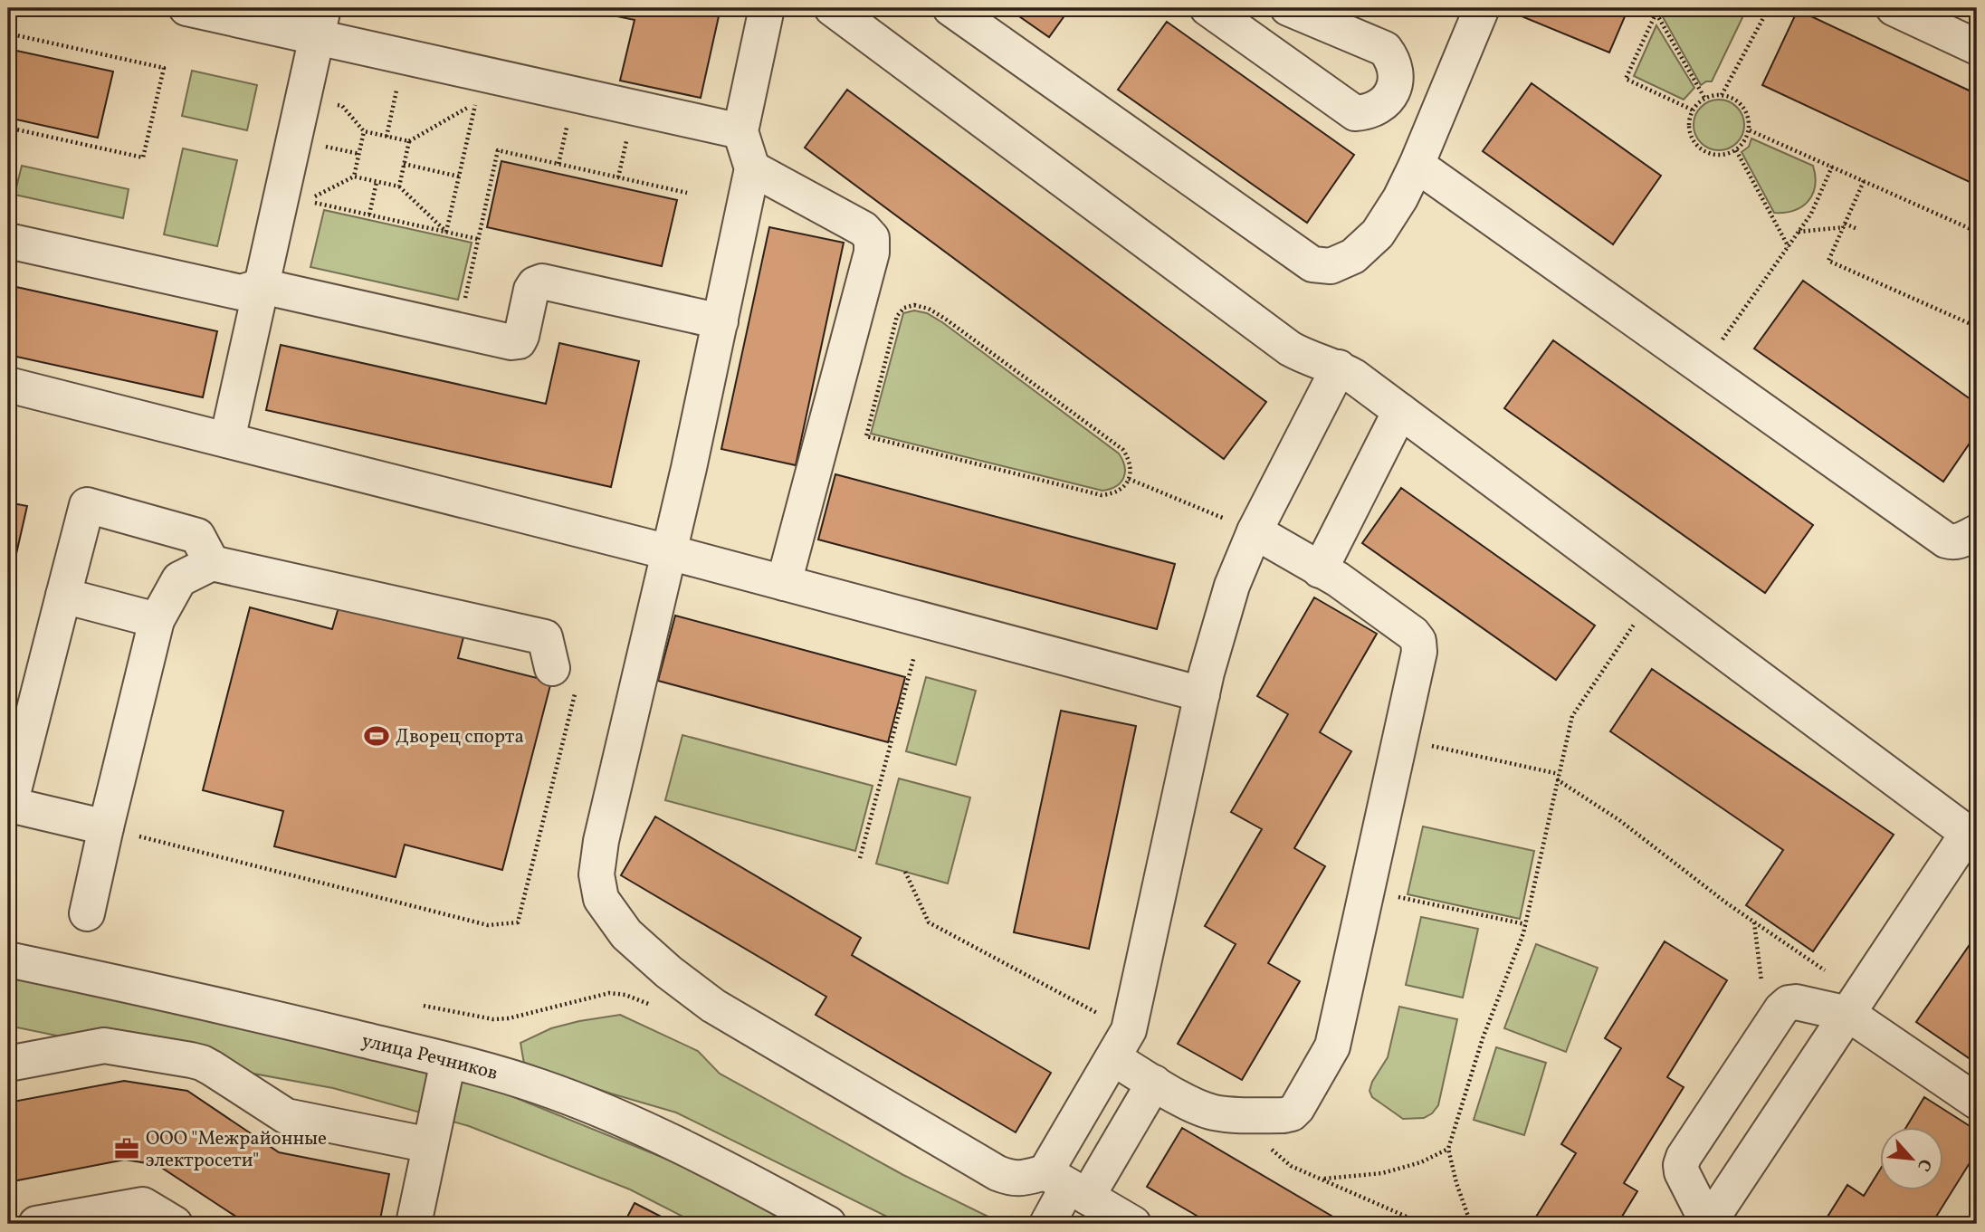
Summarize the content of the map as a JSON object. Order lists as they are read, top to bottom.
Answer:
{
  "streets": {
    "street": ["улица Речников"]
  },
  "places": {
    "sports": ["Дворец спорта"],
    "office": ["ООО \"Межрайонные электросети\""]
  },
  "north": "bottom right"
}
